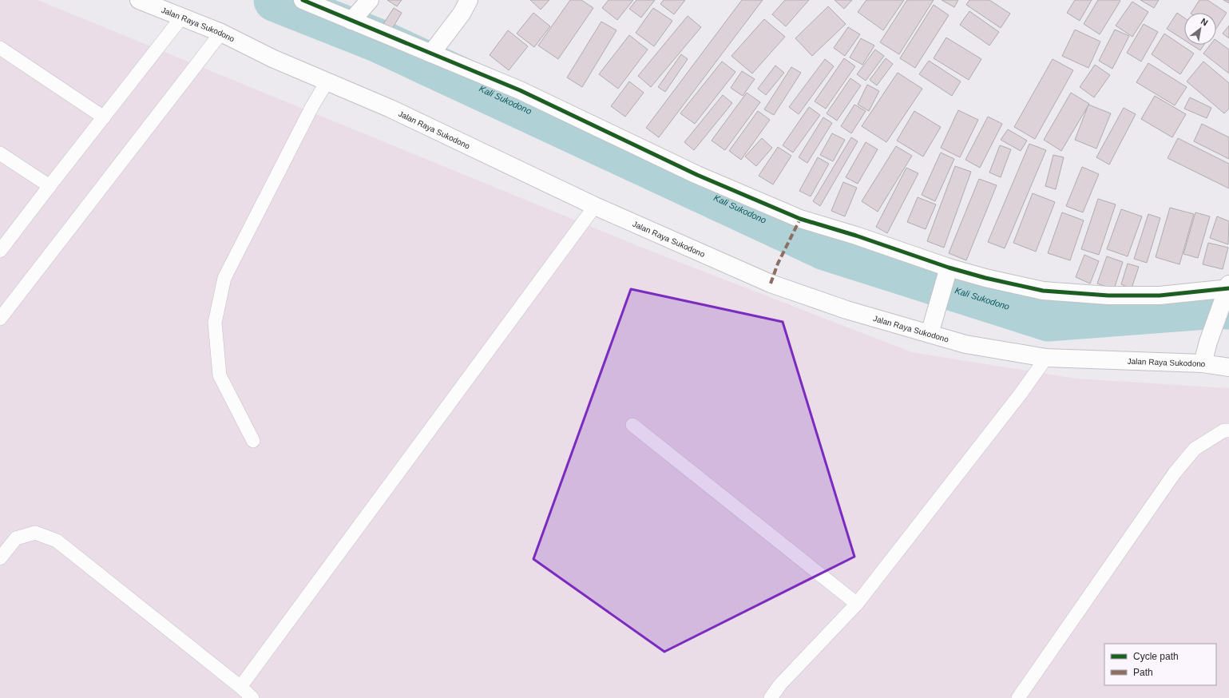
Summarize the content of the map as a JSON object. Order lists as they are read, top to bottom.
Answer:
{
  "streets": {
    "street": ["Jalan Raya Sukodono"]
  },
  "water": ["Kali Sukodono"],
  "legend": ["Cycle path", "Path"],
  "north": "top right"
}
